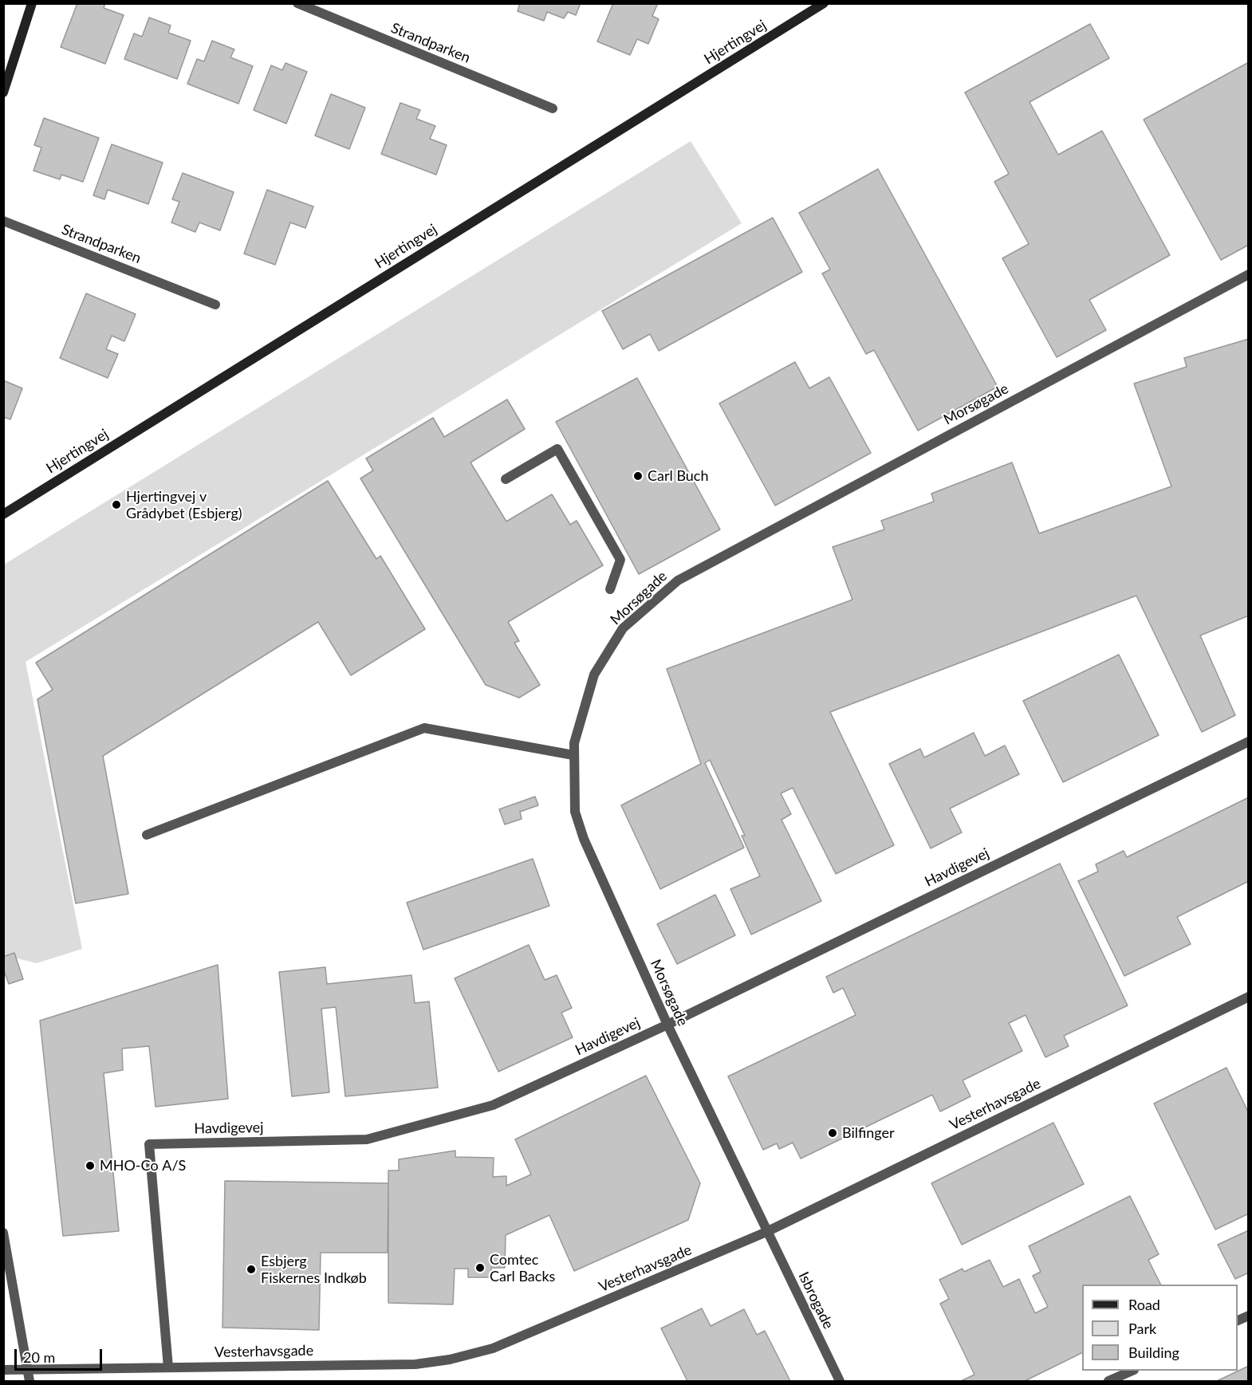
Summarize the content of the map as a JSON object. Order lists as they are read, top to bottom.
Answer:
{
  "streets": {
    "main road": ["Hjertingvej"],
    "street": [
      "Strandparken",
      "Morsøgade",
      "Havdigevej",
      "Vesterhavsgade",
      "Isbrogade"
    ]
  },
  "crossings": [
    ["Morsøgade", "Havdigevej"],
    ["Morsøgade", "Vesterhavsgade"],
    ["Morsøgade", "Isbrogade"],
    ["Havdigevej", "Vesterhavsgade"],
    ["Vesterhavsgade", "Isbrogade"]
  ],
  "places": [
    "Carl Buch",
    "Hjertingvej v Grådybet (Esbjerg)",
    "Bilfinger",
    "MHO-Co A/S",
    "Comtec Carl Backs",
    "Esbjerg Fiskernes Indkøb"
  ],
  "legend": ["Road", "Park", "Building"],
  "scale_bar": "20 m"
}
